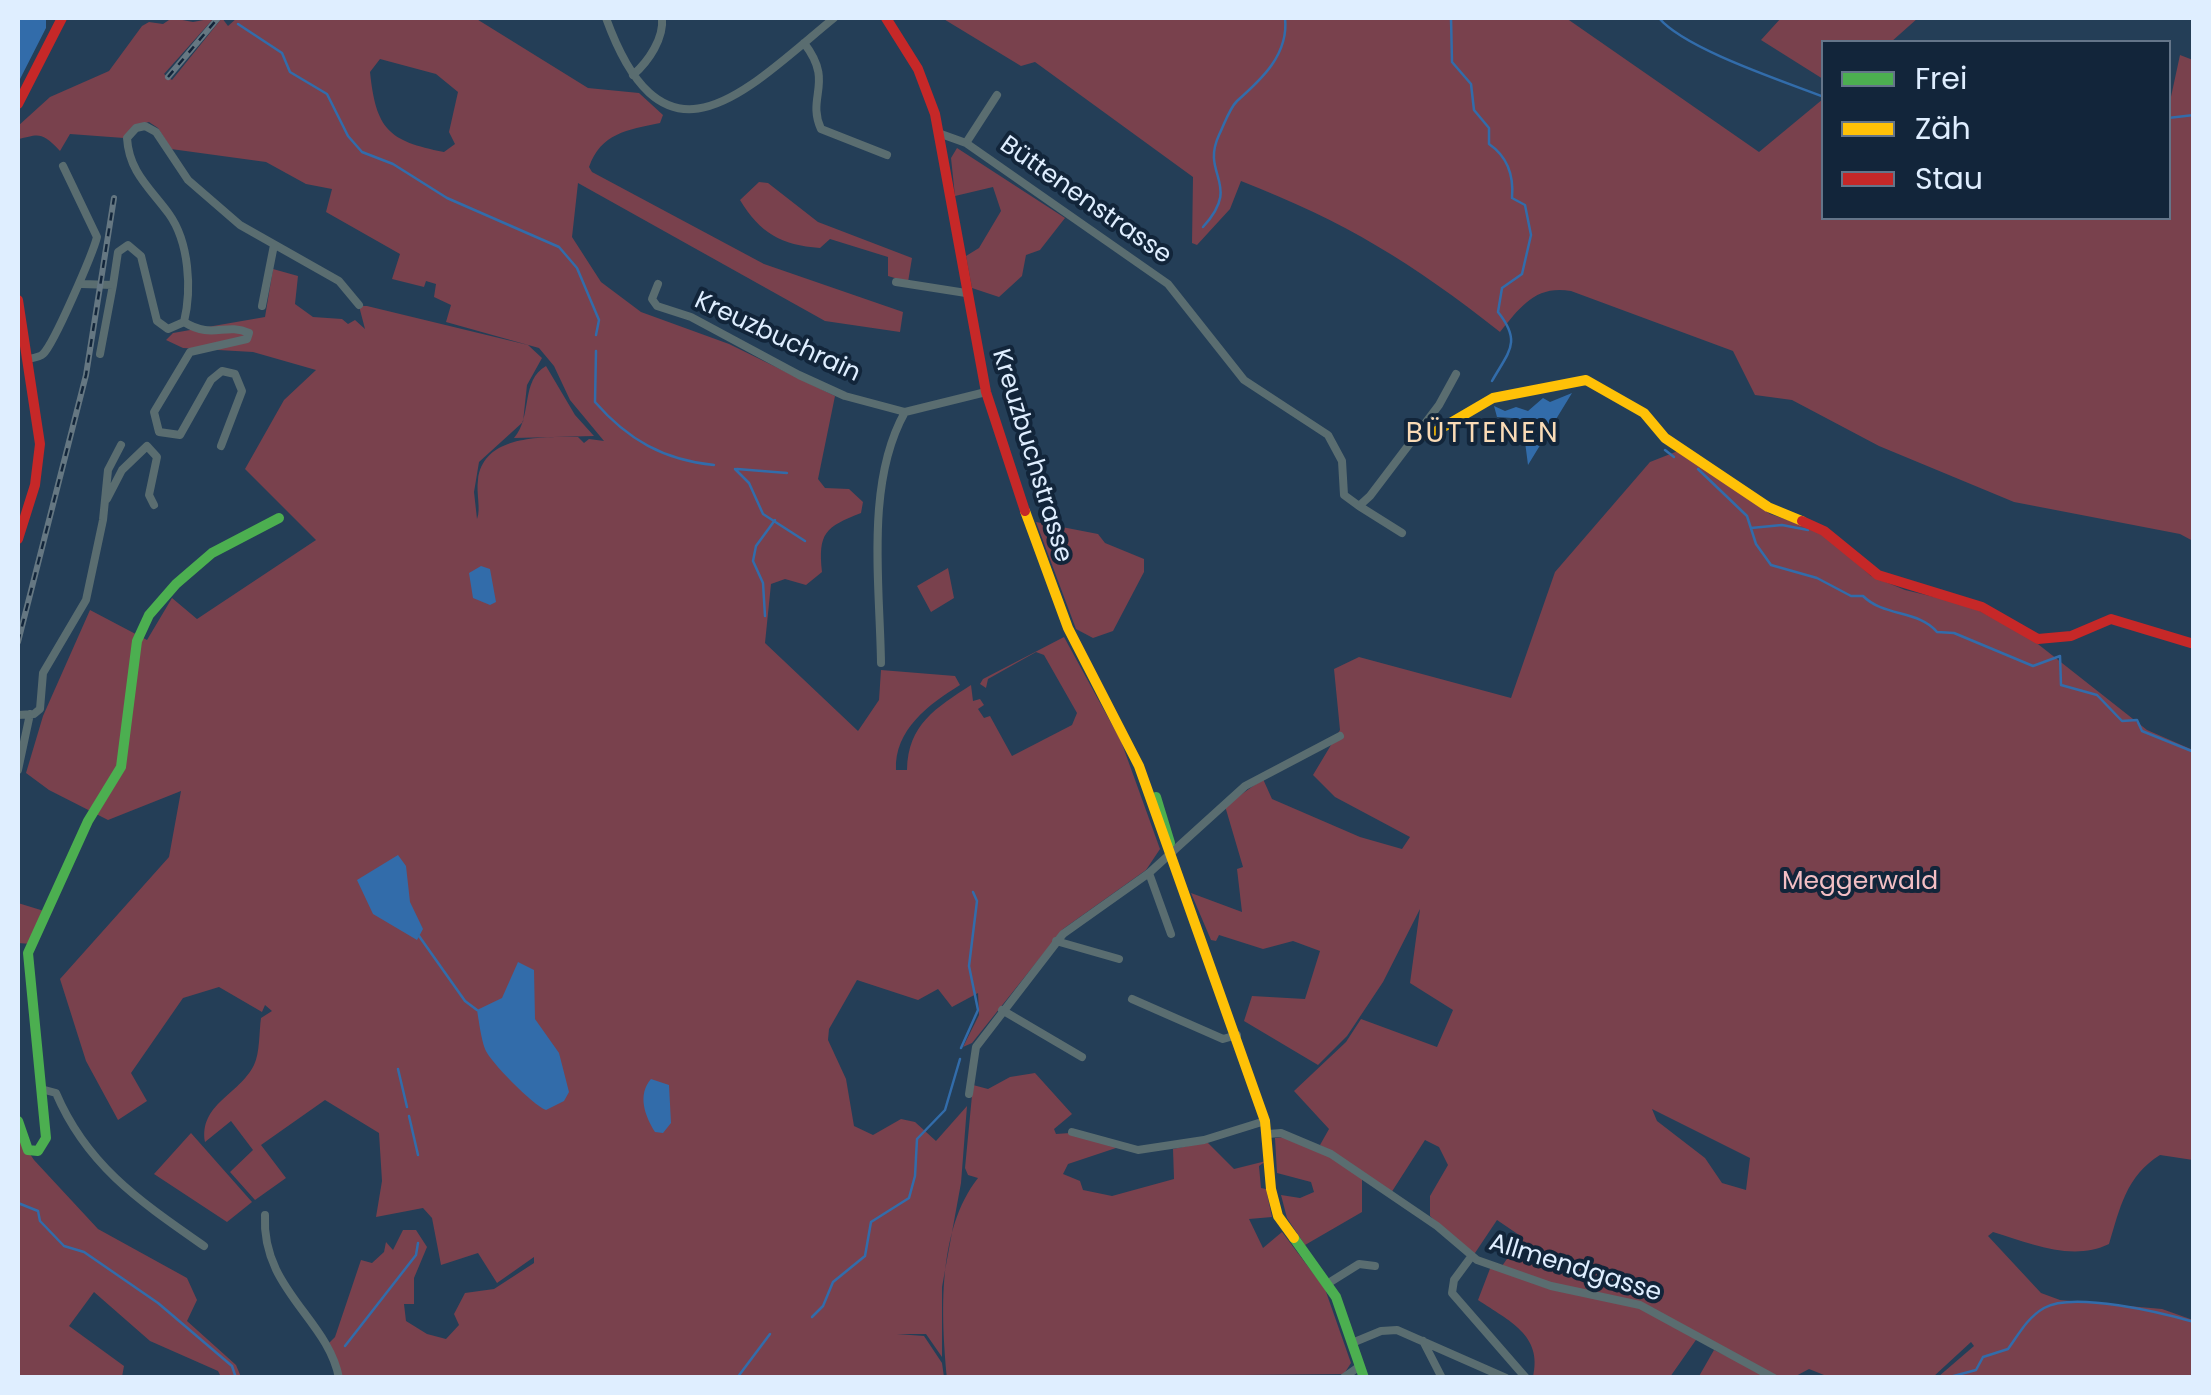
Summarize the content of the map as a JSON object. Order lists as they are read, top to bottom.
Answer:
{
  "streets": {
    "street": [
      "Büttenenstrasse",
      "Kreuzbuchrain",
      "Kreuzbuchstrasse",
      "Allmendgasse"
    ]
  },
  "crossings": [
    ["Büttenenstrasse", "Kreuzbuchstrasse"],
    ["Kreuzbuchstrasse", "Allmendgasse"]
  ],
  "districts": ["BÜTTENEN"],
  "parks": ["Meggerwald"],
  "legend": ["Frei", "Zäh", "Stau"]
}
